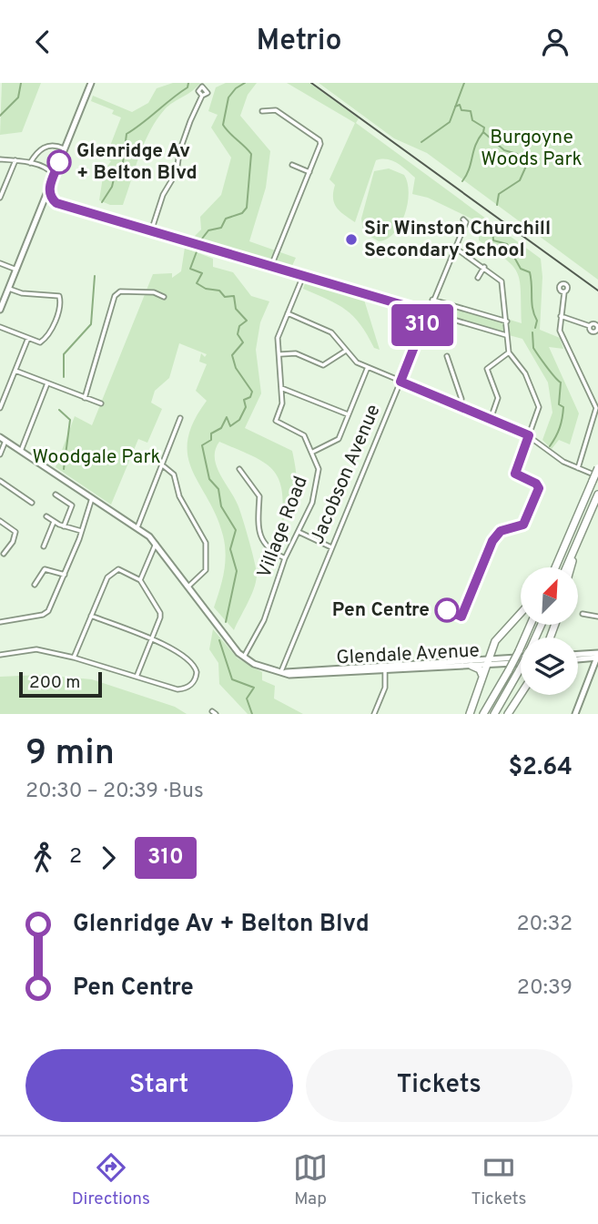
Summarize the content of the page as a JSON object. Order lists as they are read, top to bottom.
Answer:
{
  "streets": {
    "main road": ["Glendale Avenue"],
    "street": ["Jacobson Avenue", "Village Road"]
  },
  "crossings": [
    ["Jacobson Avenue", "Glendale Avenue"],
    ["Village Road", "Glendale Avenue"]
  ],
  "parks": ["Burgoyne Woods Park", "Woodgale Park"],
  "places": ["Glenridge Av + Belton Blvd", "Sir Winston Churchill Secondary School", "Pen Centre"],
  "lines": ["bus line 310"],
  "scale_bar": "200 m",
  "north": "top right",
  "page": {
    "header": "Metrio",
    "on_map": "310",
    "scale": "200 m",
    "heading": ["9 min", "20:30 – 20:39 · Bus", "$2.64"],
    "legs": ["2", "310"],
    "list": [
      {
        "name": "Glenridge Av + Belton Blvd",
        "value": "20:32"
      },
      {
        "name": "Pen Centre",
        "value": "20:39"
      }
    ],
    "buttons": ["Start", "Tickets"],
    "tabs": ["Directions", "Map", "Tickets"]
  }
}
